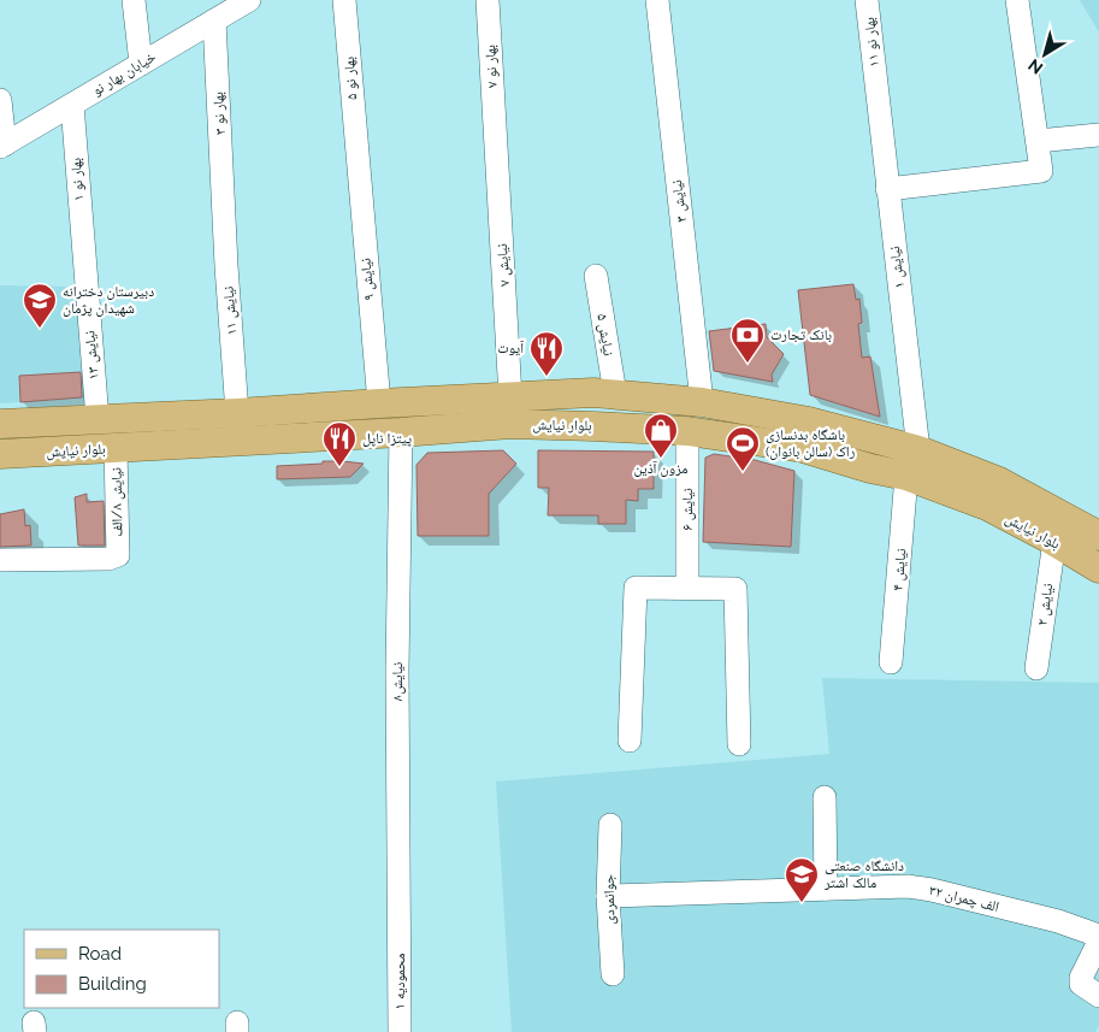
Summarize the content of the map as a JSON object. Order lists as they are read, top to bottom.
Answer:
{
  "streets": {
    "main road": ["بلوار نیایش"],
    "street": [
      "۱۱ بهار نو",
      "۷ بهار نو",
      "خیابان بهار نو",
      "۵ بهار نو",
      "۳ بهار نو",
      "۱ بهار نو",
      "نیایش ۳",
      "نیایش ۷",
      "نیایش ۱",
      "نیایش ۹",
      "نیایش ۱۱",
      "نیایش ۵",
      "نیایش ۱۳",
      "نیایش ۸/الف",
      "نیایش ۶",
      "نیایش ۴",
      "نیایش ۲",
      "نیایش۸",
      "۳۲ الف چمران",
      "جوانمردی",
      "۱ محمودیه"
    ]
  },
  "crossings": [
    ["۱۱ بهار نو", "نیایش ۱"],
    ["۷ بهار نو", "نیایش ۷"],
    ["خیابان بهار نو", "۳ بهار نو"],
    ["خیابان بهار نو", "۱ بهار نو"],
    ["۵ بهار نو", "نیایش ۹"],
    ["۳ بهار نو", "نیایش ۱۱"],
    ["۱ بهار نو", "نیایش ۱۳"],
    ["نیایش ۳", "بلوار نیایش"],
    ["نیایش ۷", "بلوار نیایش"],
    ["نیایش ۱", "بلوار نیایش"],
    ["نیایش ۹", "بلوار نیایش"],
    ["نیایش ۱۱", "بلوار نیایش"],
    ["نیایش ۵", "بلوار نیایش"],
    ["نیایش ۱۳", "بلوار نیایش"],
    ["بلوار نیایش", "نیایش ۸/الف"],
    ["بلوار نیایش", "نیایش ۶"],
    ["بلوار نیایش", "نیایش ۴"],
    ["بلوار نیایش", "نیایش ۲"],
    ["بلوار نیایش", "نیایش۸"],
    ["نیایش۸", "۱ محمودیه"],
    ["۳۲ الف چمران", "جوانمردی"]
  ],
  "places": {
    "school or university": ["دبیرستان دخترانه شهیدان پژمان", "دانشگاه صنعتی مالک اشتر"],
    "bank": ["بانک تجارت"],
    "restaurant": ["آیوت", "پیتزا ناپل"],
    "shop": ["مزون آذین"],
    "sports": ["باشگاه بدنسازی راک (سالن بانوان)"]
  },
  "legend": ["Road", "Building"],
  "north": "bottom left"
}
